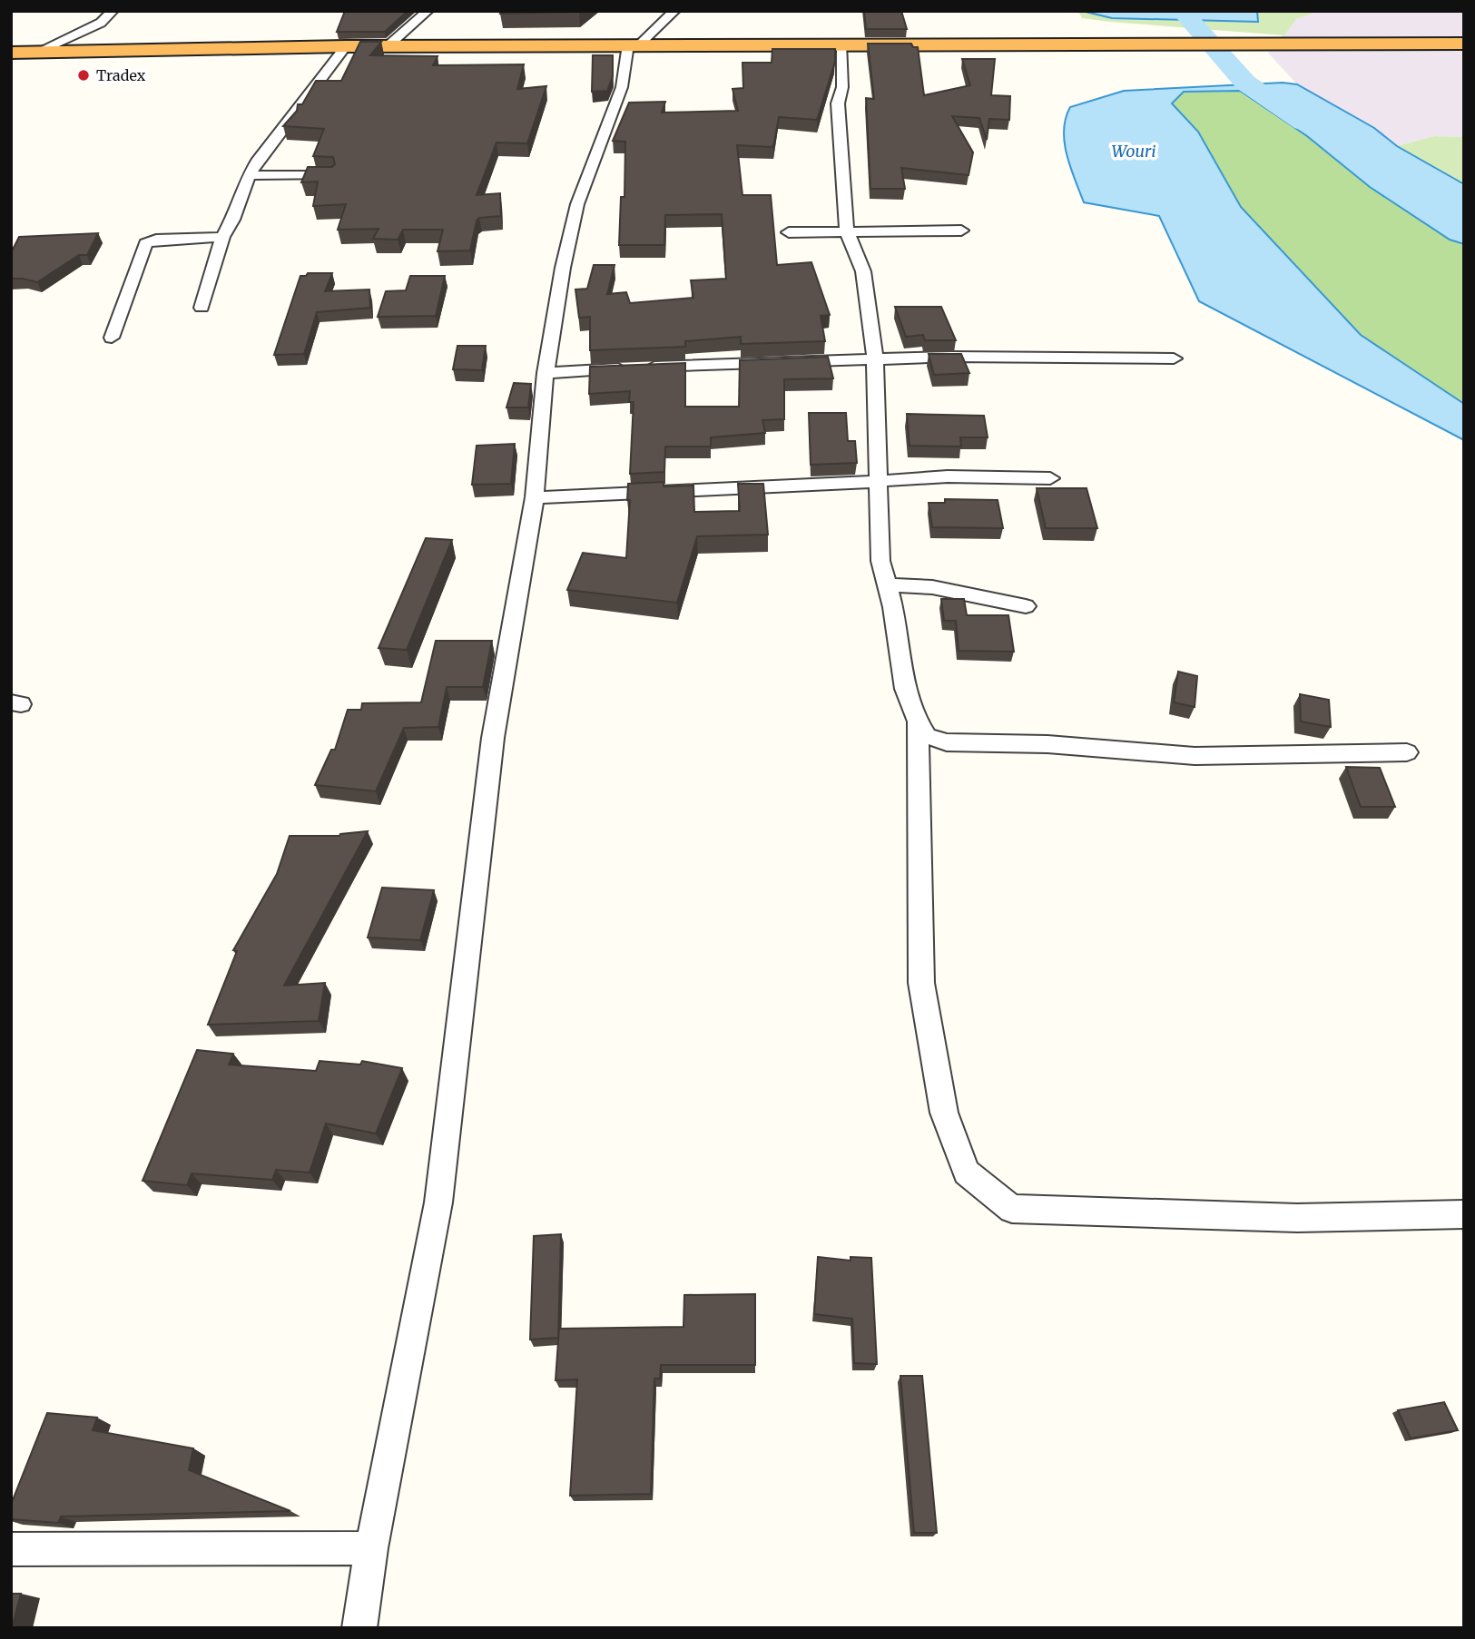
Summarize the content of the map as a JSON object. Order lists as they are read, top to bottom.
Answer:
{
  "water": ["Wouri"],
  "places": ["Tradex"]
}
